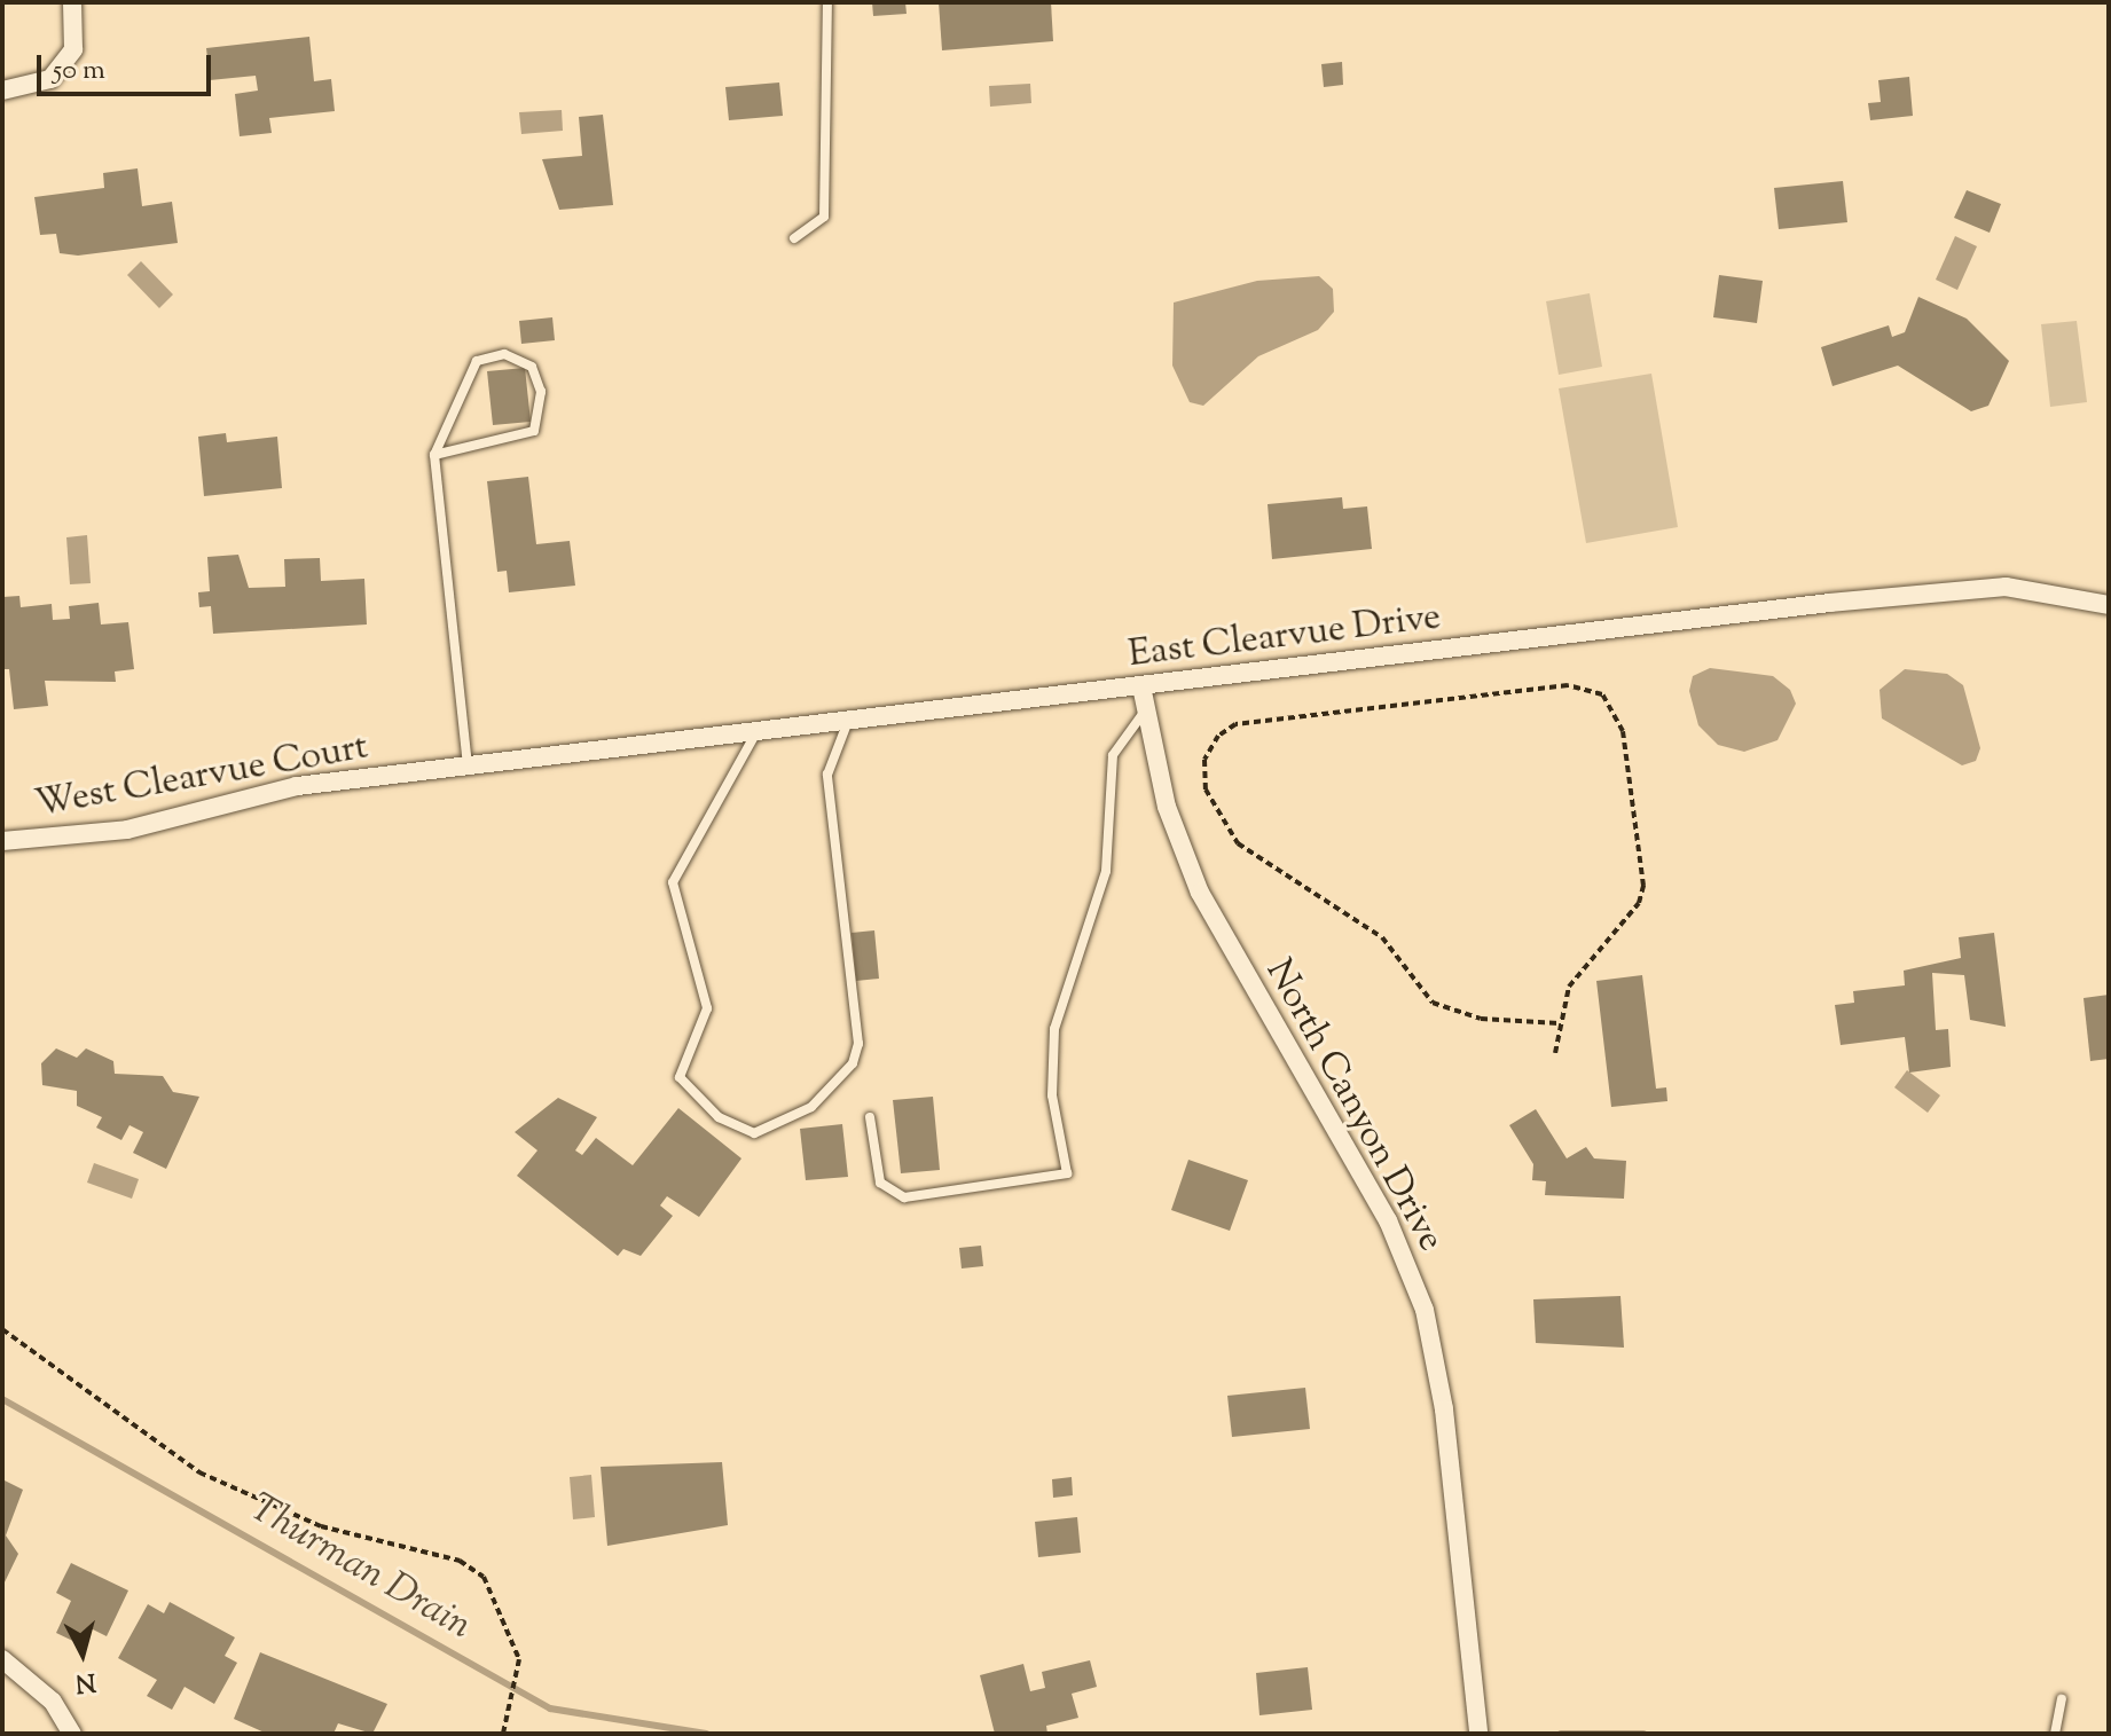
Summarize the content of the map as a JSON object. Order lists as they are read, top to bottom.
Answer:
{
  "streets": {
    "street": ["East Clearvue Drive", "West Clearvue Court", "North Canyon Drive"]
  },
  "crossings": [
    ["East Clearvue Drive", "West Clearvue Court"],
    ["East Clearvue Drive", "North Canyon Drive"]
  ],
  "water": ["Thurman Drain"],
  "scale_bar": "50 m",
  "north": "bottom"
}
